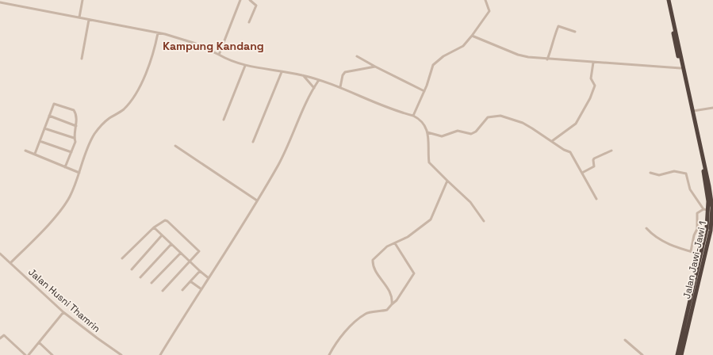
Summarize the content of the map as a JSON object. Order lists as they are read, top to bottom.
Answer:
{
  "streets": {
    "highway": ["Jalan Jawi-Jawi 1"],
    "street": ["Jalan Husni Thamrin"]
  },
  "districts": ["Kampung Kandang"]
}
